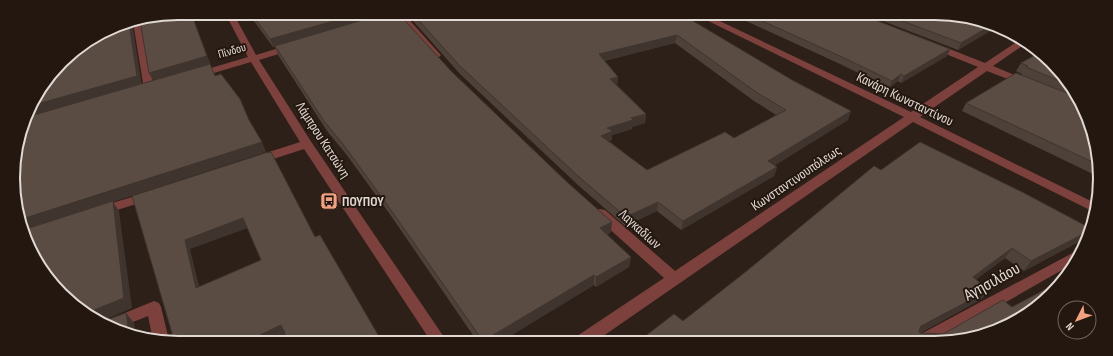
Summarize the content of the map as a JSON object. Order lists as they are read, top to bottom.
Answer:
{
  "streets": {
    "street": [
      "Πίνδου",
      "Κανάρη Κωνσταντίνου",
      "Λάμπρου Κατσώνη",
      "Κωνσταντινουπόλεως",
      "Λαγκαδίων",
      "Αγησιλάου"
    ]
  },
  "crossings": [
    ["Πίνδου", "Λάμπρου Κατσώνη"],
    ["Κανάρη Κωνσταντίνου", "Κωνσταντινουπόλεως"],
    ["Κωνσταντινουπόλεως", "Λαγκαδίων"]
  ],
  "places": {
    "bus stop": ["ΠΟΥΠΟΥ"]
  },
  "north": "bottom left"
}
